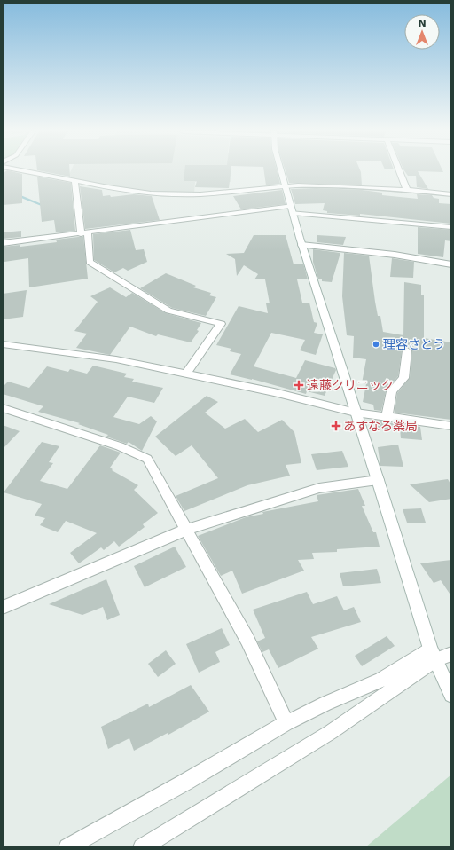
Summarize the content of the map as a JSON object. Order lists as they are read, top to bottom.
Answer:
{
  "places": {
    "other": ["理容さとう"],
    "health": ["遠藤クリニック", "あすなろ薬局"]
  },
  "north": "top"
}
